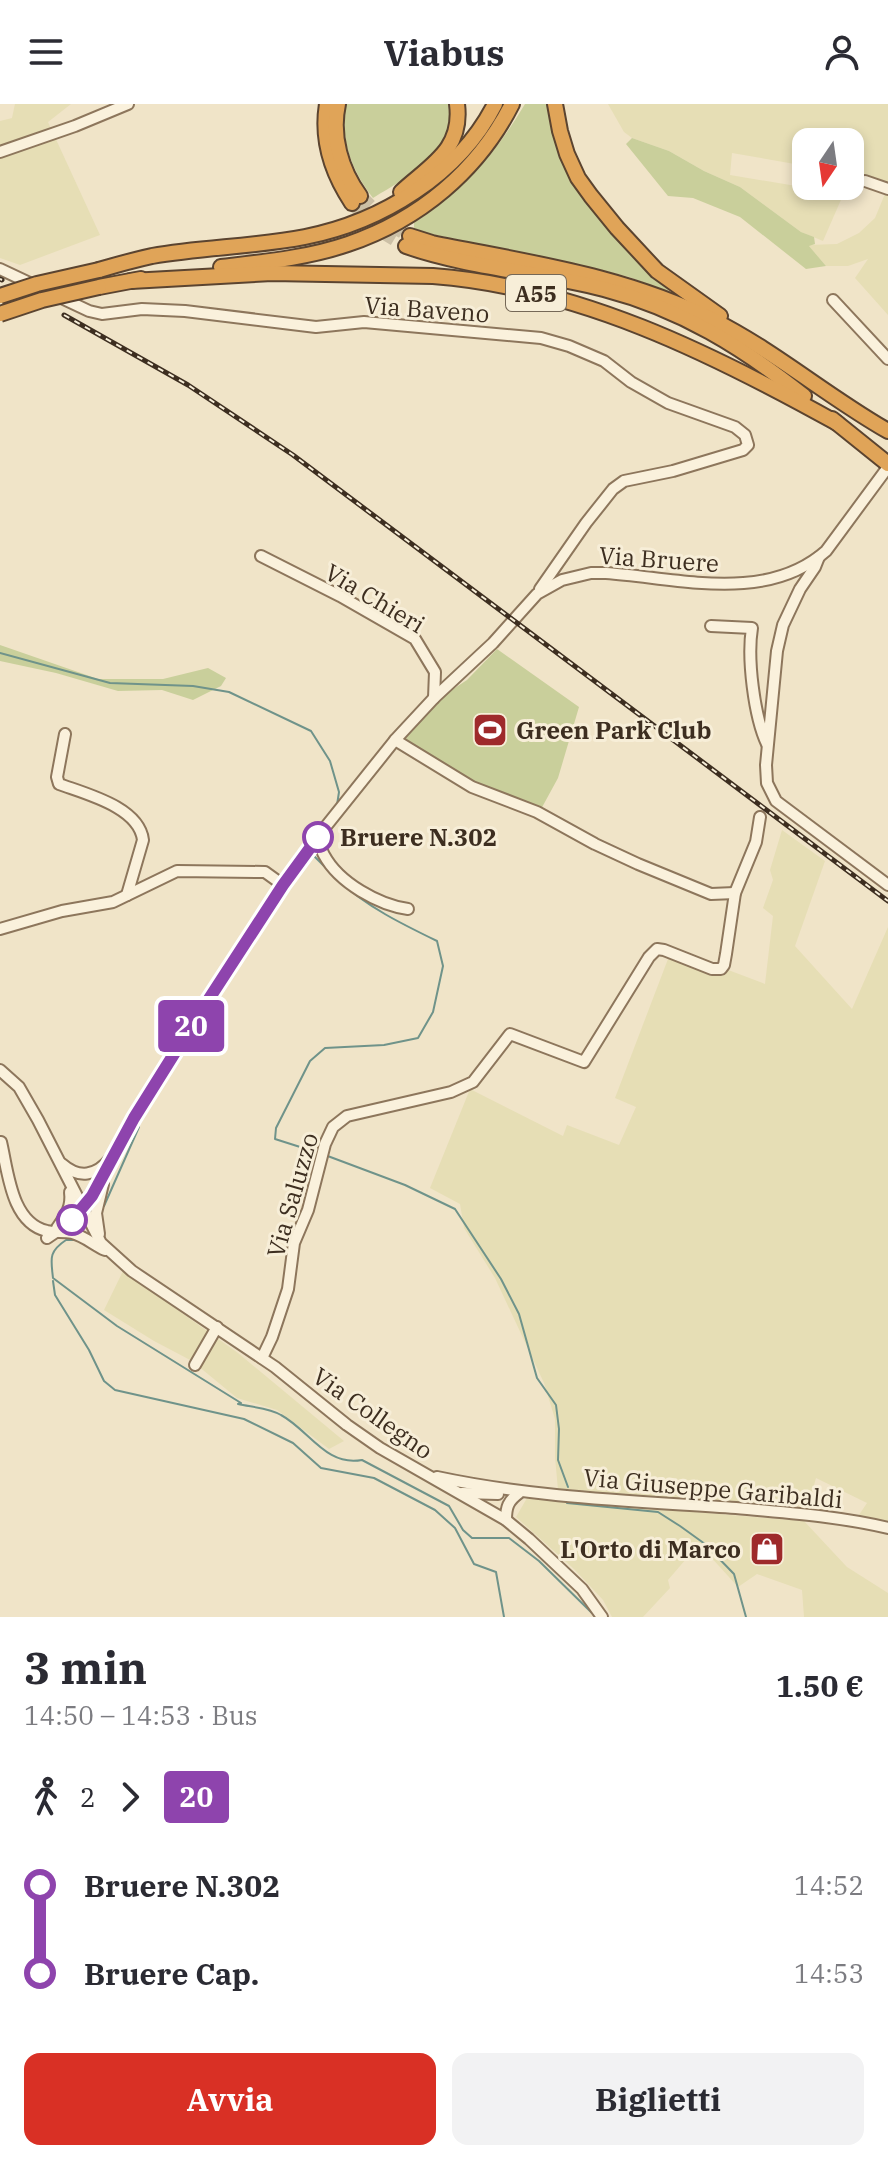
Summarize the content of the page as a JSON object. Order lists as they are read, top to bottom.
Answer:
{
  "streets": {
    "highway": ["A55"],
    "street": [
      "Via Baveno",
      "Via Bruere",
      "Via Chieri",
      "Via Saluzzo",
      "Via Collegno",
      "Via Giuseppe Garibaldi"
    ]
  },
  "crossings": [
    ["A55", "Via Bruere"],
    ["Via Baveno", "Via Bruere"],
    ["Via Bruere", "Via Chieri"],
    ["Via Bruere", "Via Collegno"],
    ["Via Saluzzo", "Via Collegno"]
  ],
  "places": {
    "sports": ["Green Park Club"],
    "other": ["Bruere N.302"],
    "shop": ["L'Orto di Marco"]
  },
  "lines": ["bus line 20"],
  "north": "bottom",
  "page": {
    "header": "Viabus",
    "on_map": "20",
    "heading": ["3 min", "14:50 – 14:53 · Bus", "1.50 €"],
    "legs": ["2", "20"],
    "list": [
      {
        "name": "Bruere N.302",
        "value": "14:52"
      },
      {
        "name": "Bruere Cap.",
        "value": "14:53"
      }
    ],
    "buttons": ["Avvia", "Biglietti"]
  }
}
